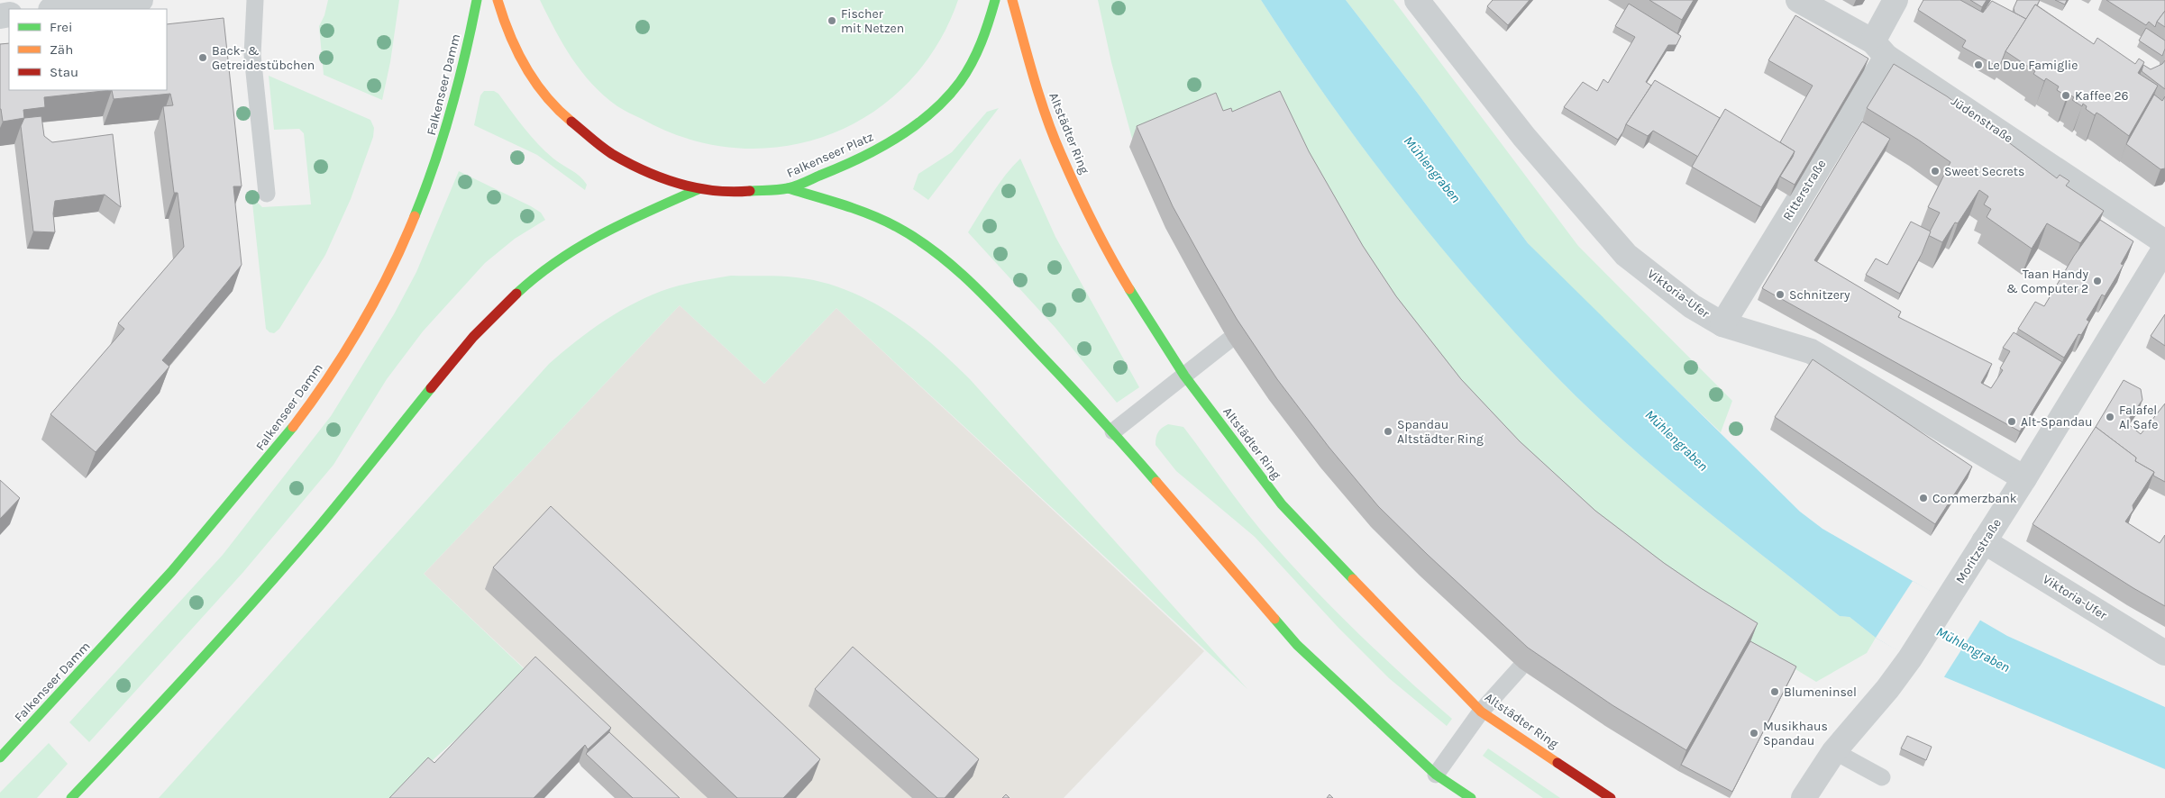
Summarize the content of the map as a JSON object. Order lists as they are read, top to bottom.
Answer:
{
  "streets": {
    "main road": ["Falkenseer Damm", "Altstädter Ring", "Falkenseer Platz"],
    "street": [
      "Jüdenstraße",
      "Ritterstraße",
      "Viktoria-Ufer",
      "Moritzstraße"
    ]
  },
  "crossings": [
    ["Jüdenstraße", "Ritterstraße"],
    ["Ritterstraße", "Viktoria-Ufer"],
    ["Viktoria-Ufer", "Moritzstraße"]
  ],
  "water": ["Mühlengraben"],
  "places": [
    "Fischer mit Netzen",
    "Back- & Getreidestübchen",
    "Le Due Famiglie",
    "Kaffee 26",
    "Sweet Secrets",
    "Taan Handy & Computer 2",
    "Schnitzery",
    "Falafel Al Safe",
    "Alt-Spandau",
    "Spandau Altstädter Ring",
    "Commerzbank",
    "Blumeninsel",
    "Musikhaus Spandau"
  ],
  "legend": ["Frei", "Zäh", "Stau"]
}
